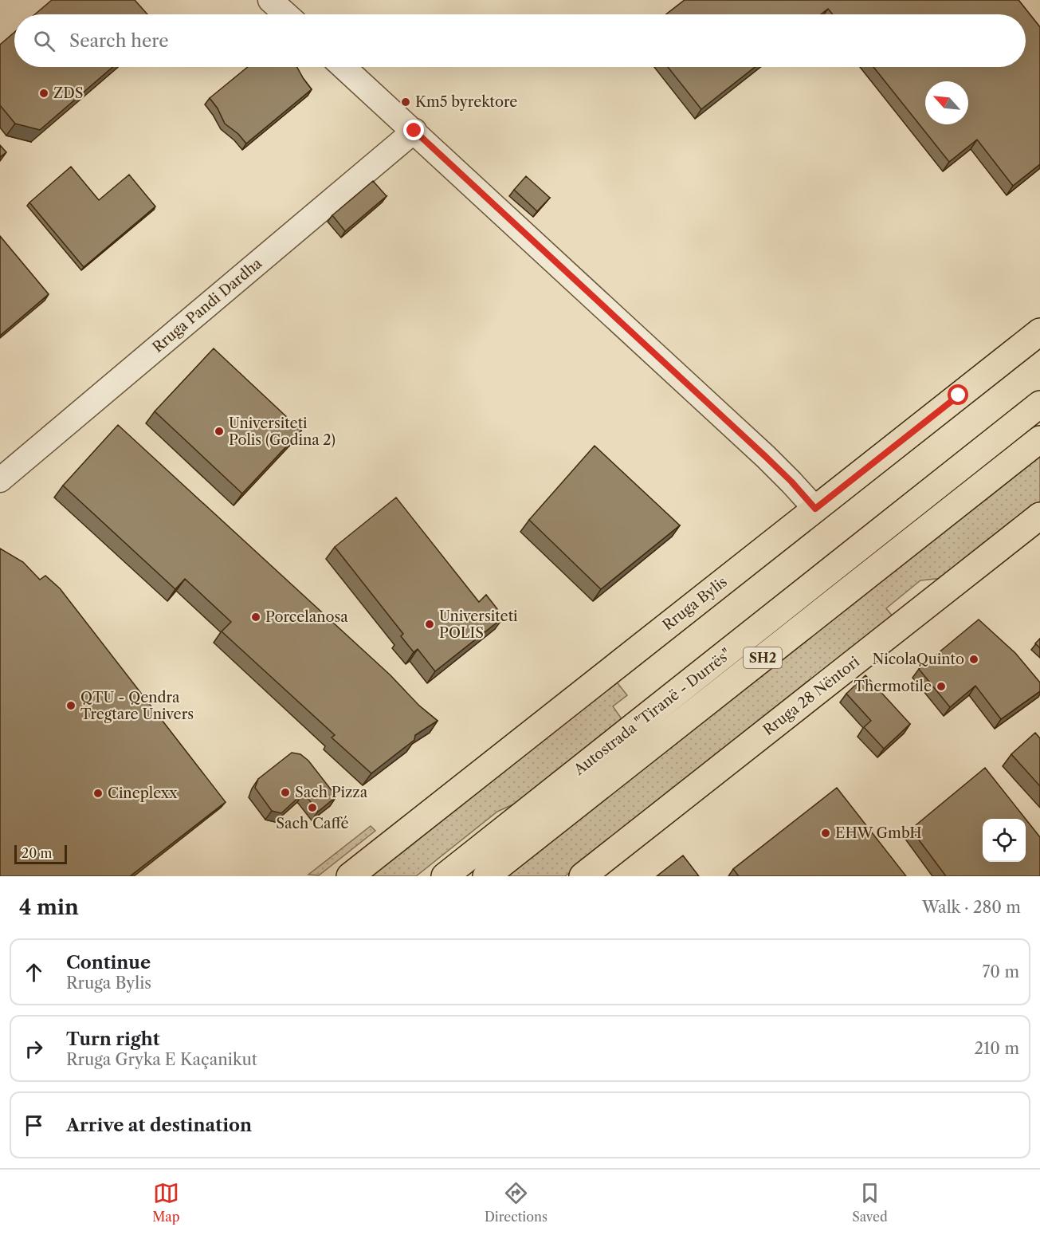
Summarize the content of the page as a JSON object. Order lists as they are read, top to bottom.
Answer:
{
  "streets": {
    "main road": [
      "Rruga Bylis",
      "SH2",
      "Rruga 28 Nëntori",
      "Autostrada \"Tiranë - Durrës\""
    ],
    "street": ["Rruga Pandi Dardha"]
  },
  "places": [
    "ZDS",
    "Km5 byrektore",
    "Universiteti Polis (Godina 2)",
    "Porcelanosa",
    "Universiteti POLIS",
    "NicolaQuinto",
    "Thermotile",
    "QTU - Qendra Tregtare Univers",
    "Sach Pizza",
    "Cineplexx",
    "Sach Caffé",
    "EHW GmbH"
  ],
  "scale_bar": "20 m",
  "north": "top left",
  "page": {
    "search": "Search here",
    "scale": "20 m",
    "heading": ["4 min", "Walk · 280 m"],
    "list": [
      ["Continue", "Rruga Bylis", "70 m"],
      ["Turn right", "Rruga Gryka E Kaçanikut", "210 m"],
      "Arrive at destination"
    ],
    "nav": ["Map", "Directions", "Saved"]
  }
}
